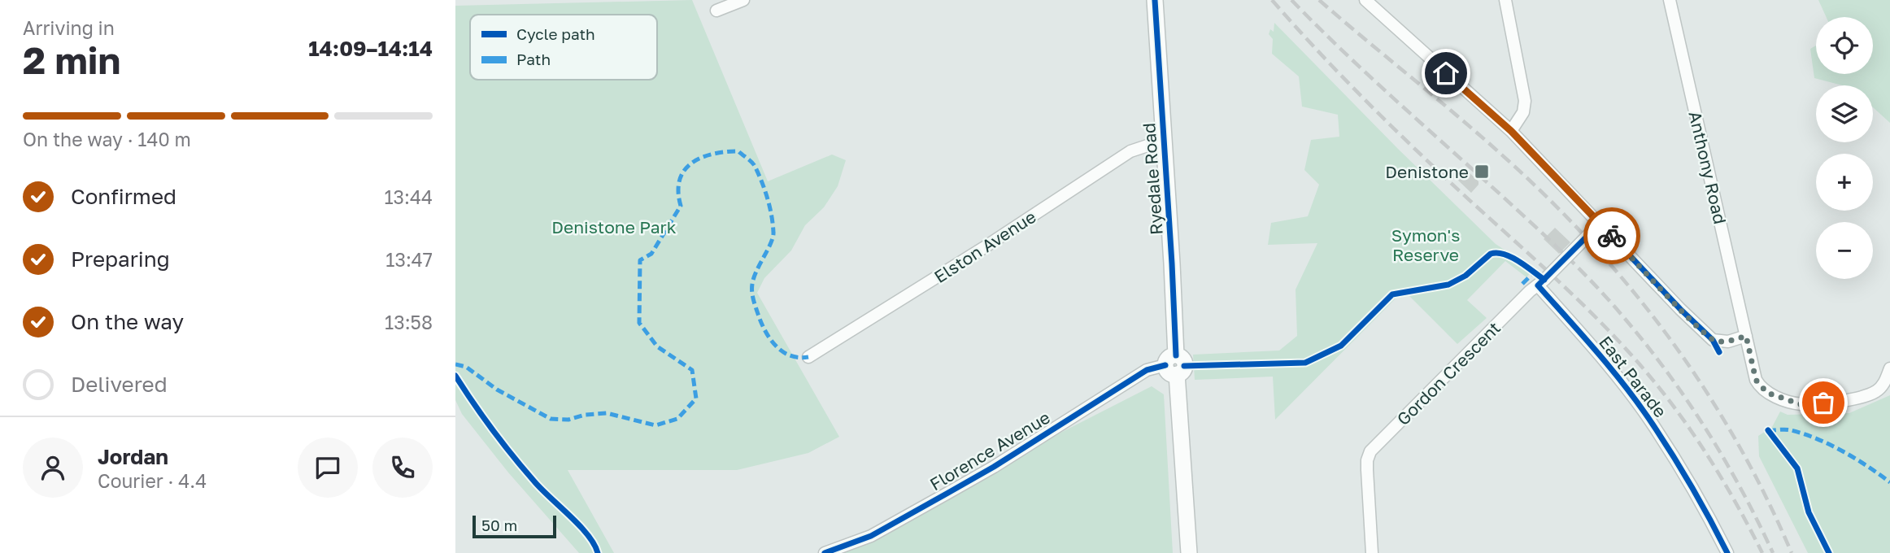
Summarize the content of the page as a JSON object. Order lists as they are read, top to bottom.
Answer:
{
  "streets": {
    "street": [
      "Anthony Road",
      "Ryedale Road",
      "Elston Avenue",
      "Gordon Crescent",
      "East Parade",
      "Florence Avenue"
    ]
  },
  "crossings": [
    ["Ryedale Road", "Elston Avenue"],
    ["Ryedale Road", "Florence Avenue"],
    ["Gordon Crescent", "East Parade"]
  ],
  "parks": ["Denistone Park", "Symon's Reserve"],
  "places": {
    "transit": ["Denistone"]
  },
  "legend": ["Cycle path", "Path"],
  "scale_bar": "50 m",
  "page": {
    "heading": ["2 min", "Arriving in", "14:09–14:14"],
    "panel": ["Jordan", "Courier · 4.4"],
    "map_buttons": ["+", "−"],
    "bar": "On the way · 140 m",
    "list": [
      ["Confirmed", "13:44"],
      ["Preparing", "13:47"],
      ["On the way", "13:58"],
      "Delivered"
    ],
    "scale": "50 m"
  }
}
